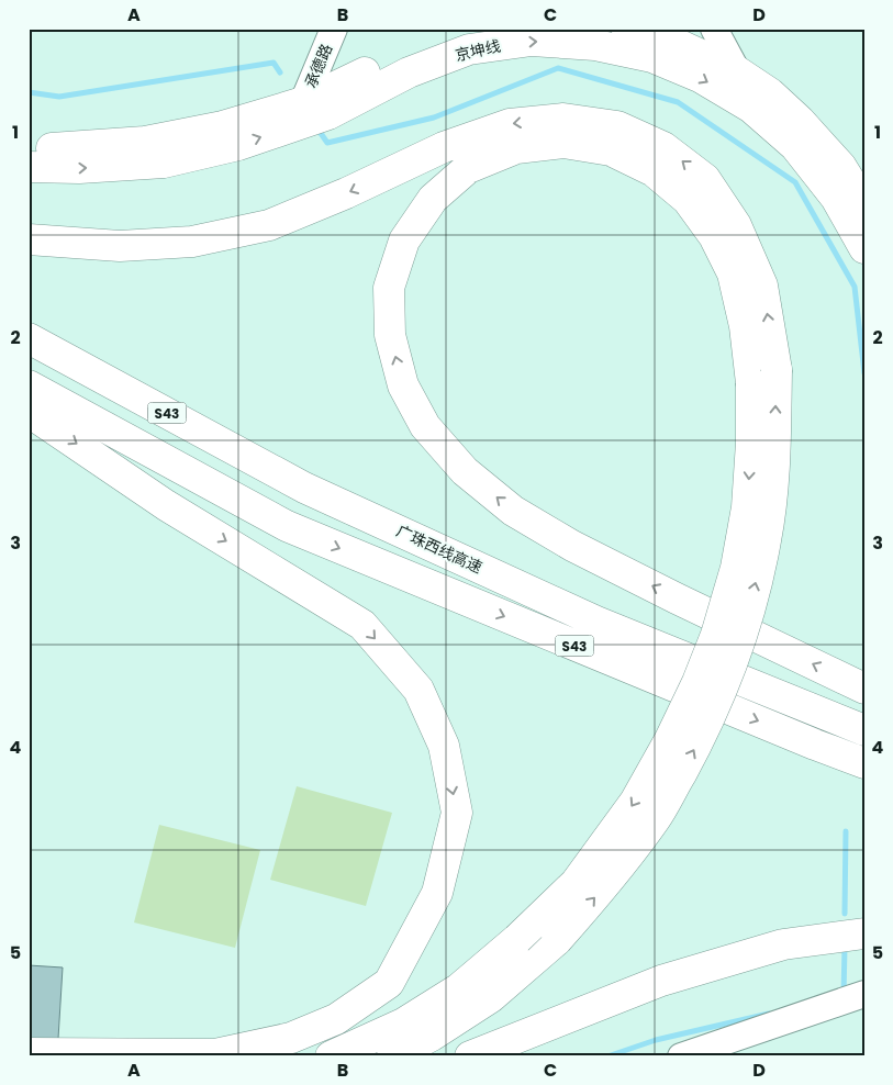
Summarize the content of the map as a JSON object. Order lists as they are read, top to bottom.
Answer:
{
  "streets": {
    "main road": ["京坤线", "S43", "广珠西线高速"],
    "street": ["承德路"]
  },
  "crossings": [
    ["京坤线", "承德路"]
  ],
  "grid": {
    "columns": [
      "A",
      "B",
      "C",
      "D"
    ],
    "rows": [
      "1",
      "2",
      "3",
      "4",
      "5"
    ]
  }
}
